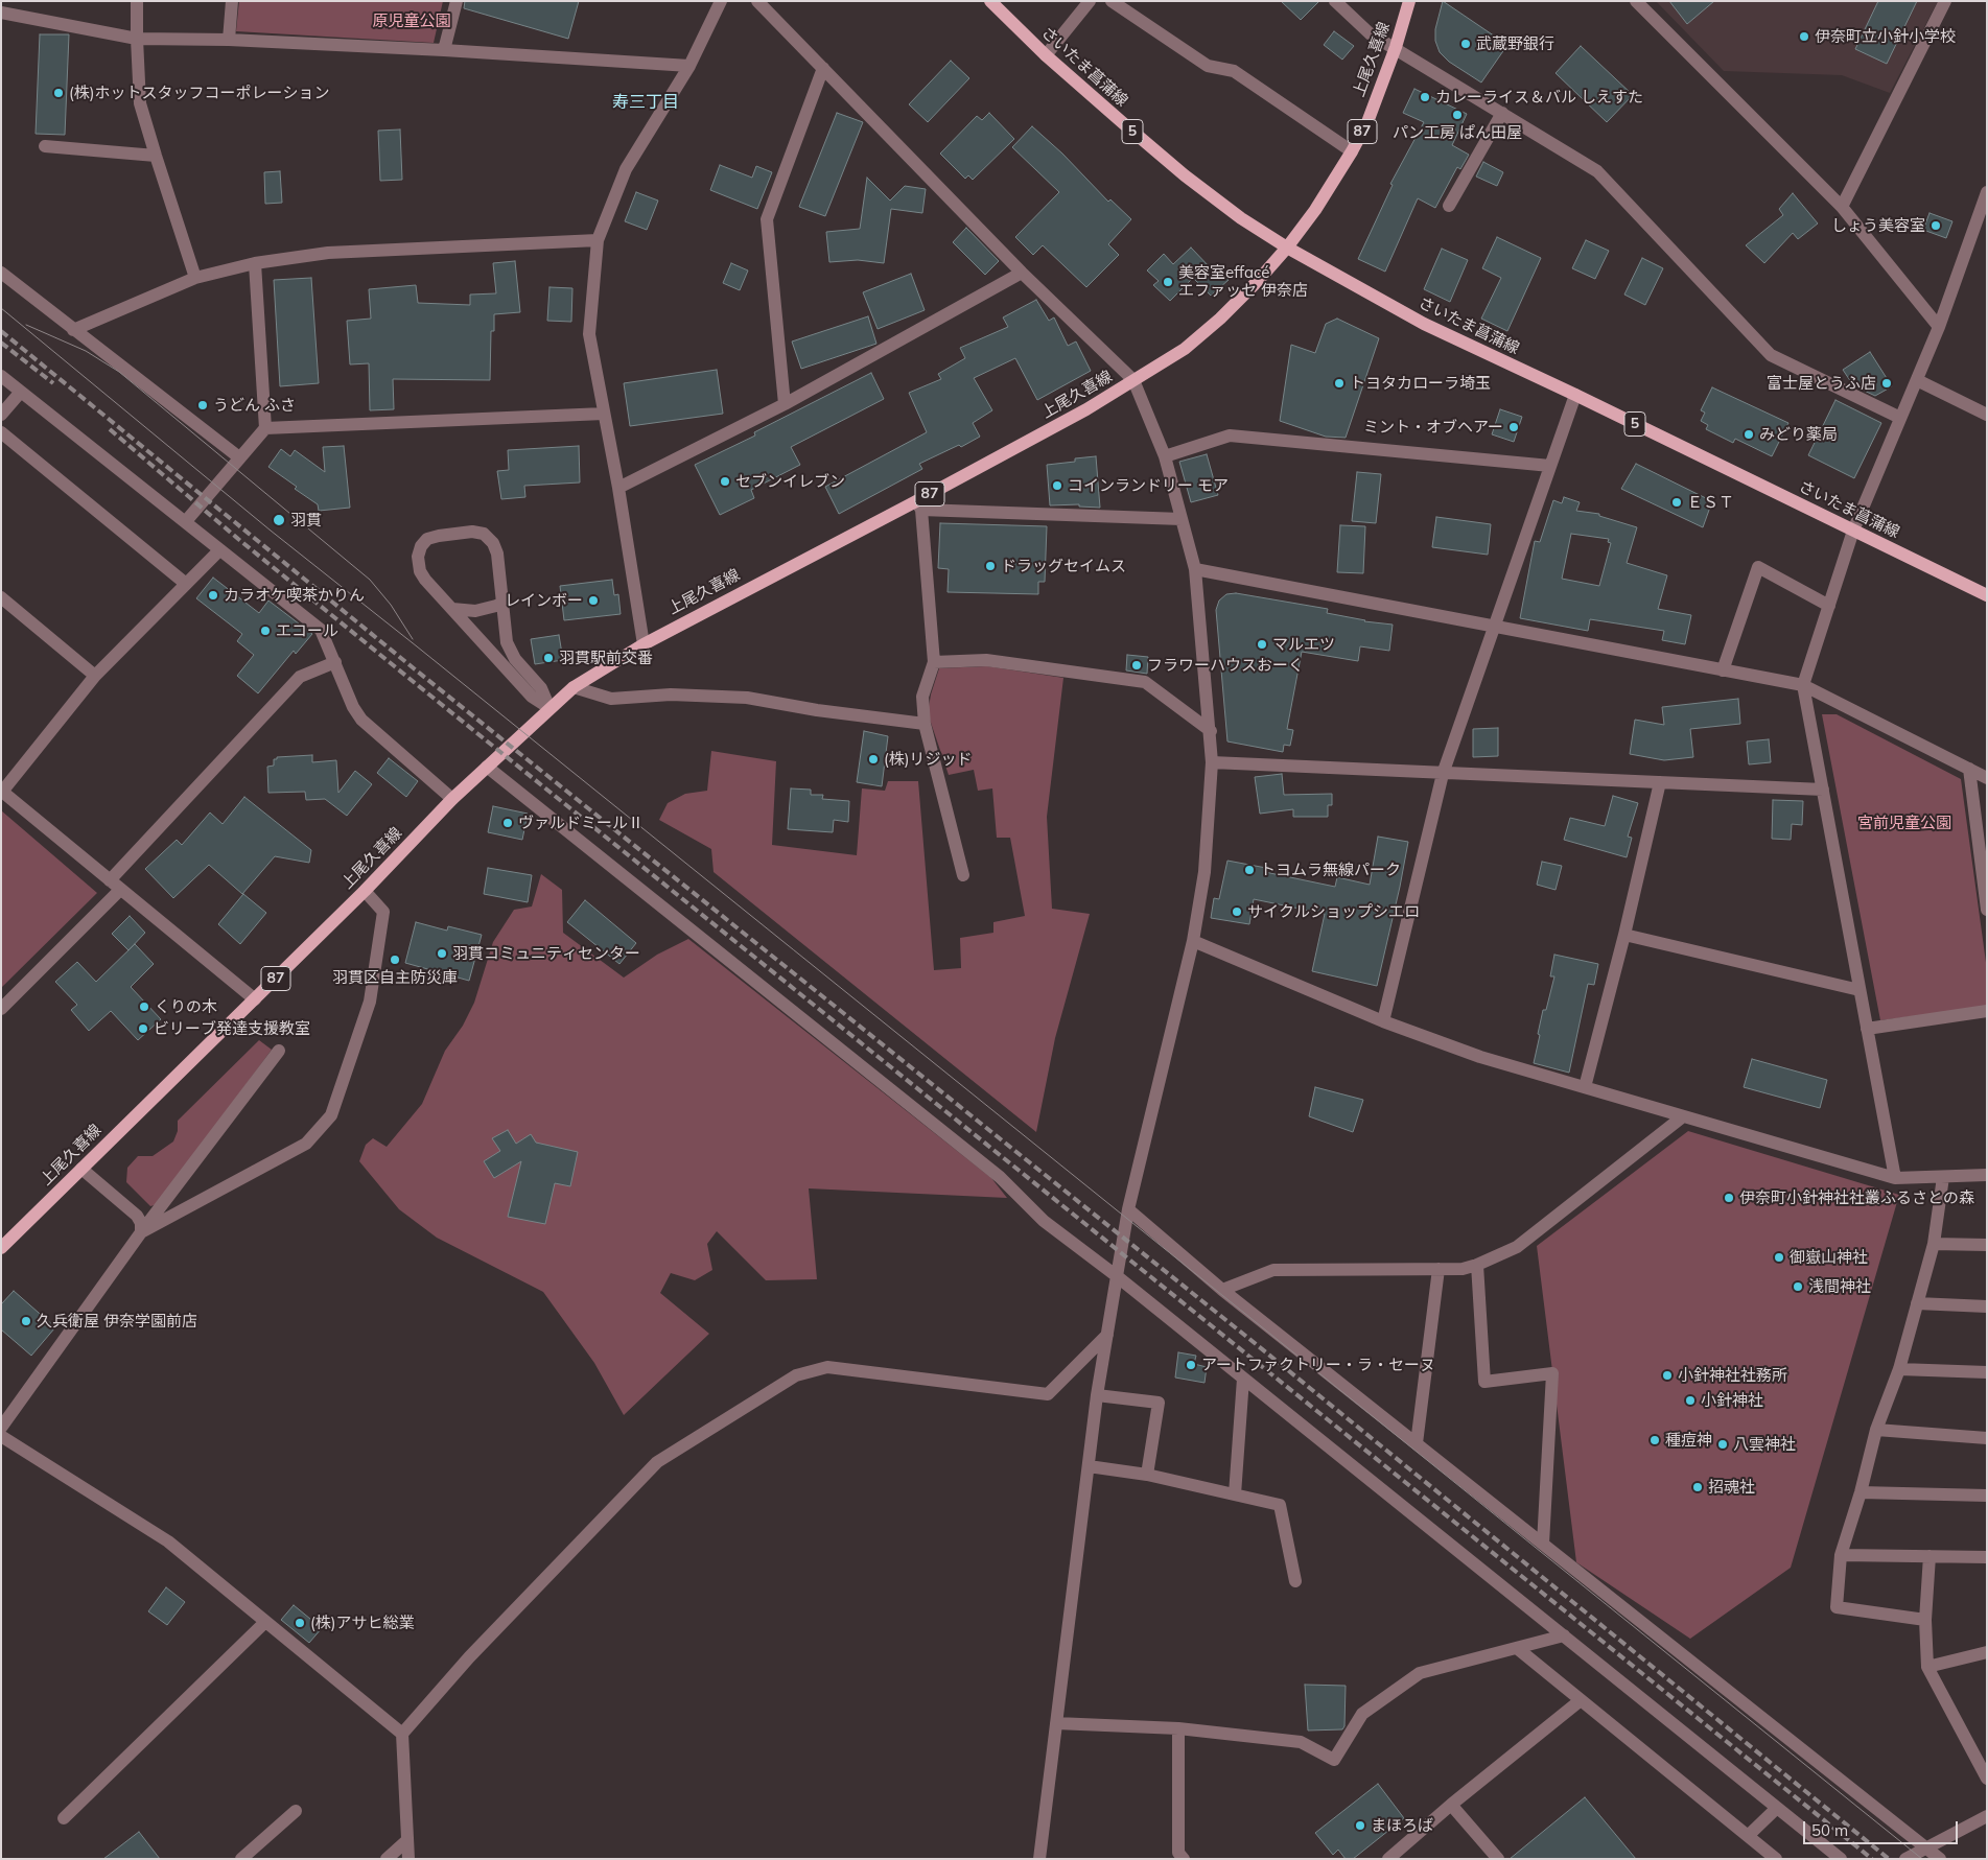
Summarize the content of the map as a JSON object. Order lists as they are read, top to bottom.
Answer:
{
  "streets": {
    "main road": [
      "上尾久喜線",
      "さいたま菖蒲線",
      "5",
      "87"
    ]
  },
  "crossings": [
    ["上尾久喜線", "さいたま菖蒲線"]
  ],
  "districts": ["寿三丁目"],
  "parks": ["原児童公園", "宮前児童公園"],
  "places": [
    "伊奈町立小針小学校",
    "武蔵野銀行",
    "(株)ホットスタッフコーポレーション",
    "カレーライス＆バル しえすた",
    "パン工房 ぱん田屋",
    "しょう美容室",
    "美容室effacé エファッセ 伊奈店",
    "トヨタカローラ埼玉",
    "富士屋とうふ店",
    "うどん ふさ",
    "ミント・オブヘアー",
    "みどり薬局",
    "セブンイレブン",
    "コインランドリー モア",
    "ＥＳＴ",
    "羽貫",
    "ドラッグセイムス",
    "カラオケ喫茶かりん",
    "レインボー",
    "エコール",
    "マルエツ",
    "羽貫駅前交番",
    "フラワーハウスおーく",
    "(株)リジッド",
    "ヴァルドミールⅡ",
    "トヨムラ無線パーク",
    "サイクルショップシエロ",
    "羽貫コミュニティセンター",
    "羽貫区自主防災庫",
    "くりの木",
    "ビリーブ発達支援教室",
    "伊奈町小針神社社叢ふるさとの森",
    "御嶽山神社",
    "浅間神社",
    "久兵衛屋 伊奈学園前店",
    "アートファクトリー・ラ・セーヌ",
    "小針神社社務所",
    "小針神社",
    "種痘神",
    "八雲神社",
    "招魂社",
    "(株)アサヒ総業",
    "まほろば"
  ],
  "scale_bar": "50 m"
}
